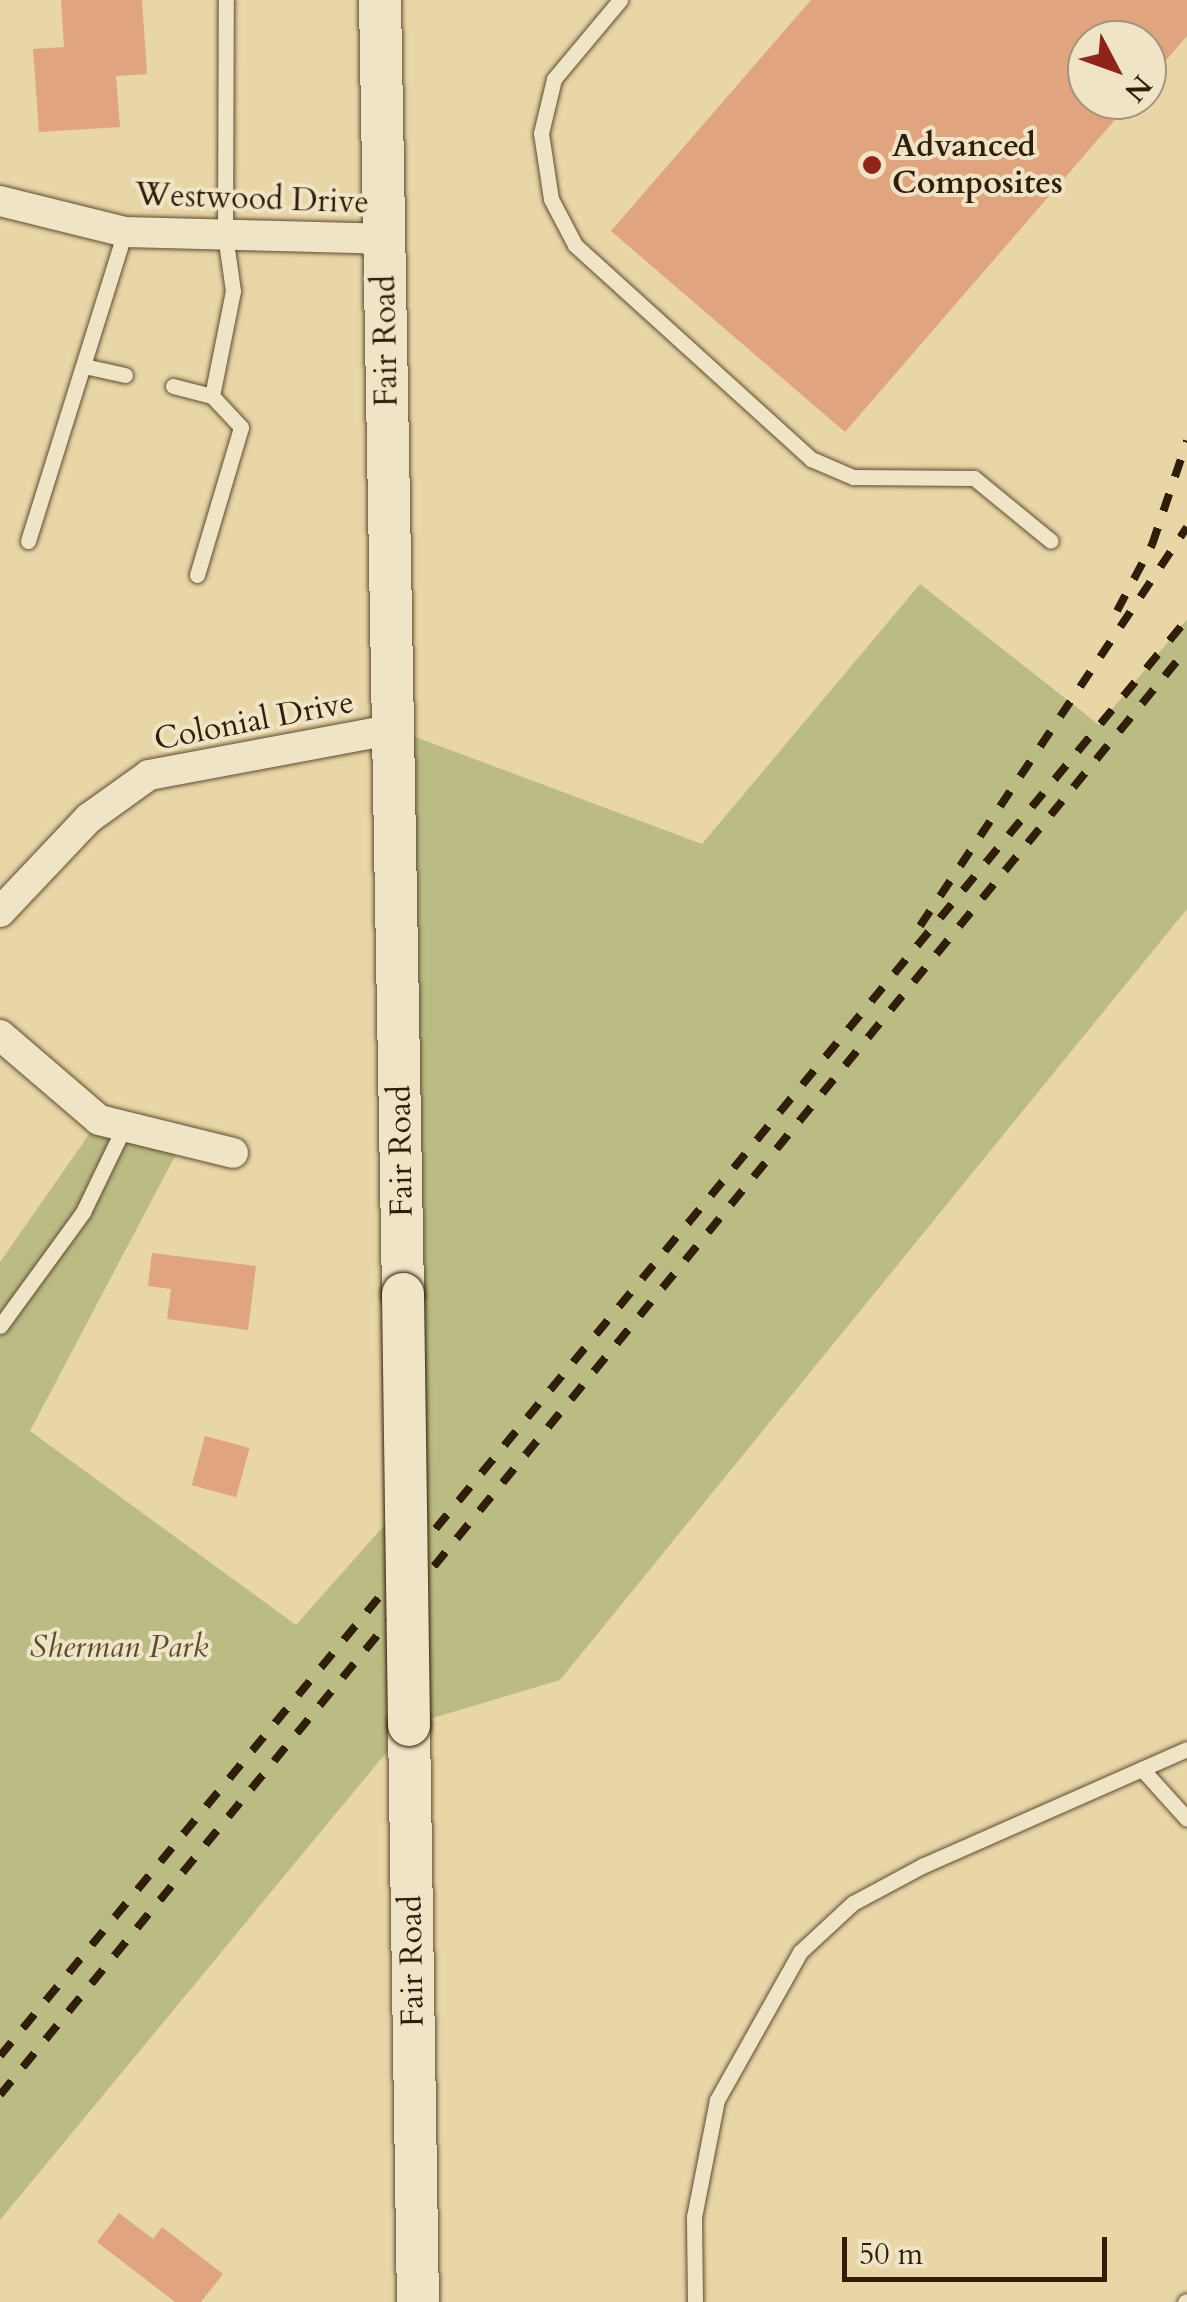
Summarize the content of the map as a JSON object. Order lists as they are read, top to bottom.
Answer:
{
  "streets": {
    "main road": ["Fair Road"],
    "street": ["Westwood Drive", "Colonial Drive"]
  },
  "crossings": [
    ["Westwood Drive", "Fair Road"],
    ["Fair Road", "Colonial Drive"]
  ],
  "parks": ["Sherman Park"],
  "places": ["Advanced Composites"],
  "scale_bar": "50 m",
  "north": "bottom right"
}
